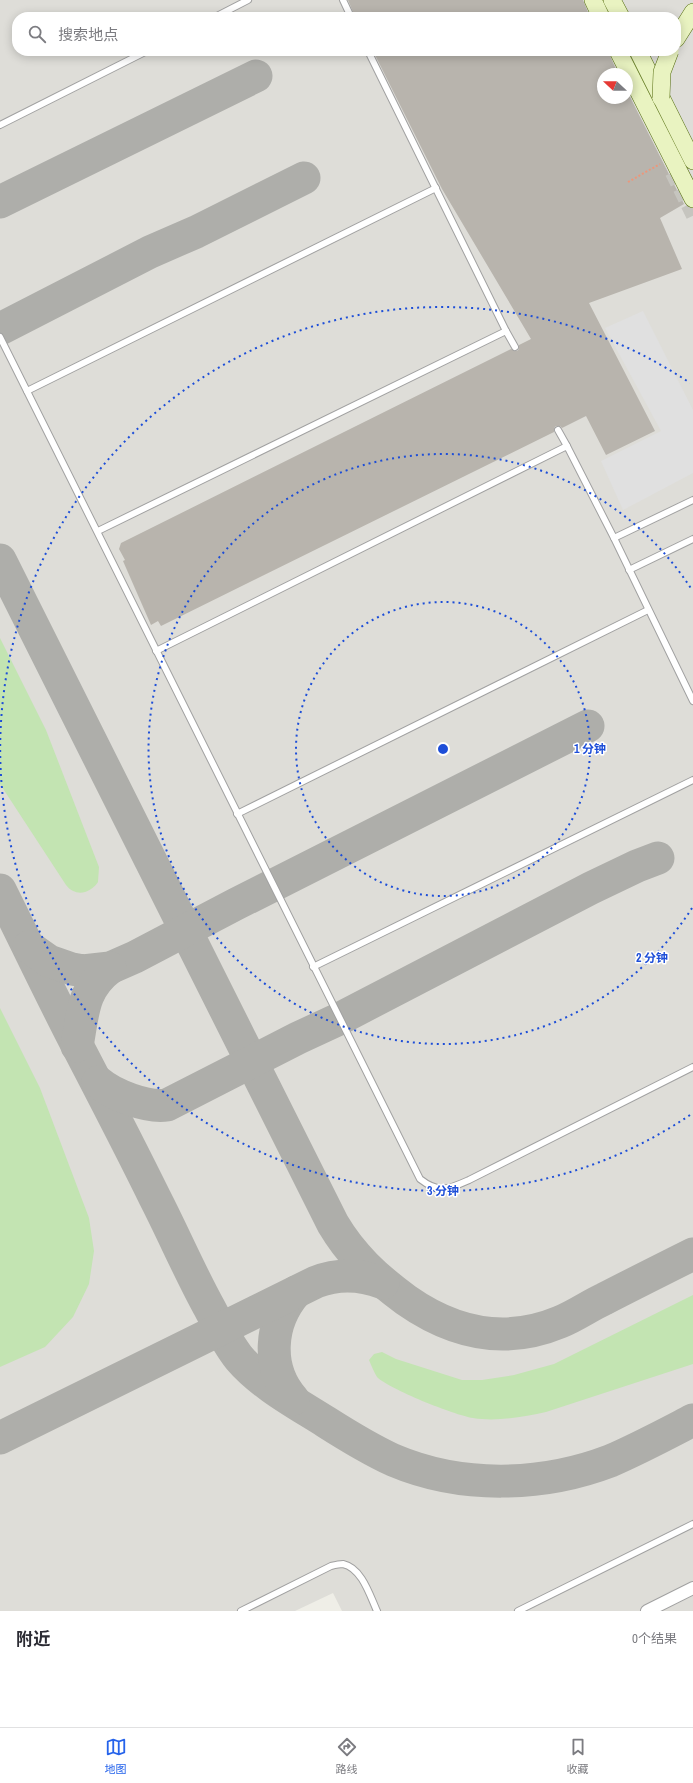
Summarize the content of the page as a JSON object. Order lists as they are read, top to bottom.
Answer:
{
  "north": "left",
  "page": {
    "search": "搜索地点",
    "heading": ["附近", "0个结果"],
    "nav": ["地图", "路线", "收藏"]
  },
  "rings": ["1 分钟", "2 分钟", "3 分钟"]
}
